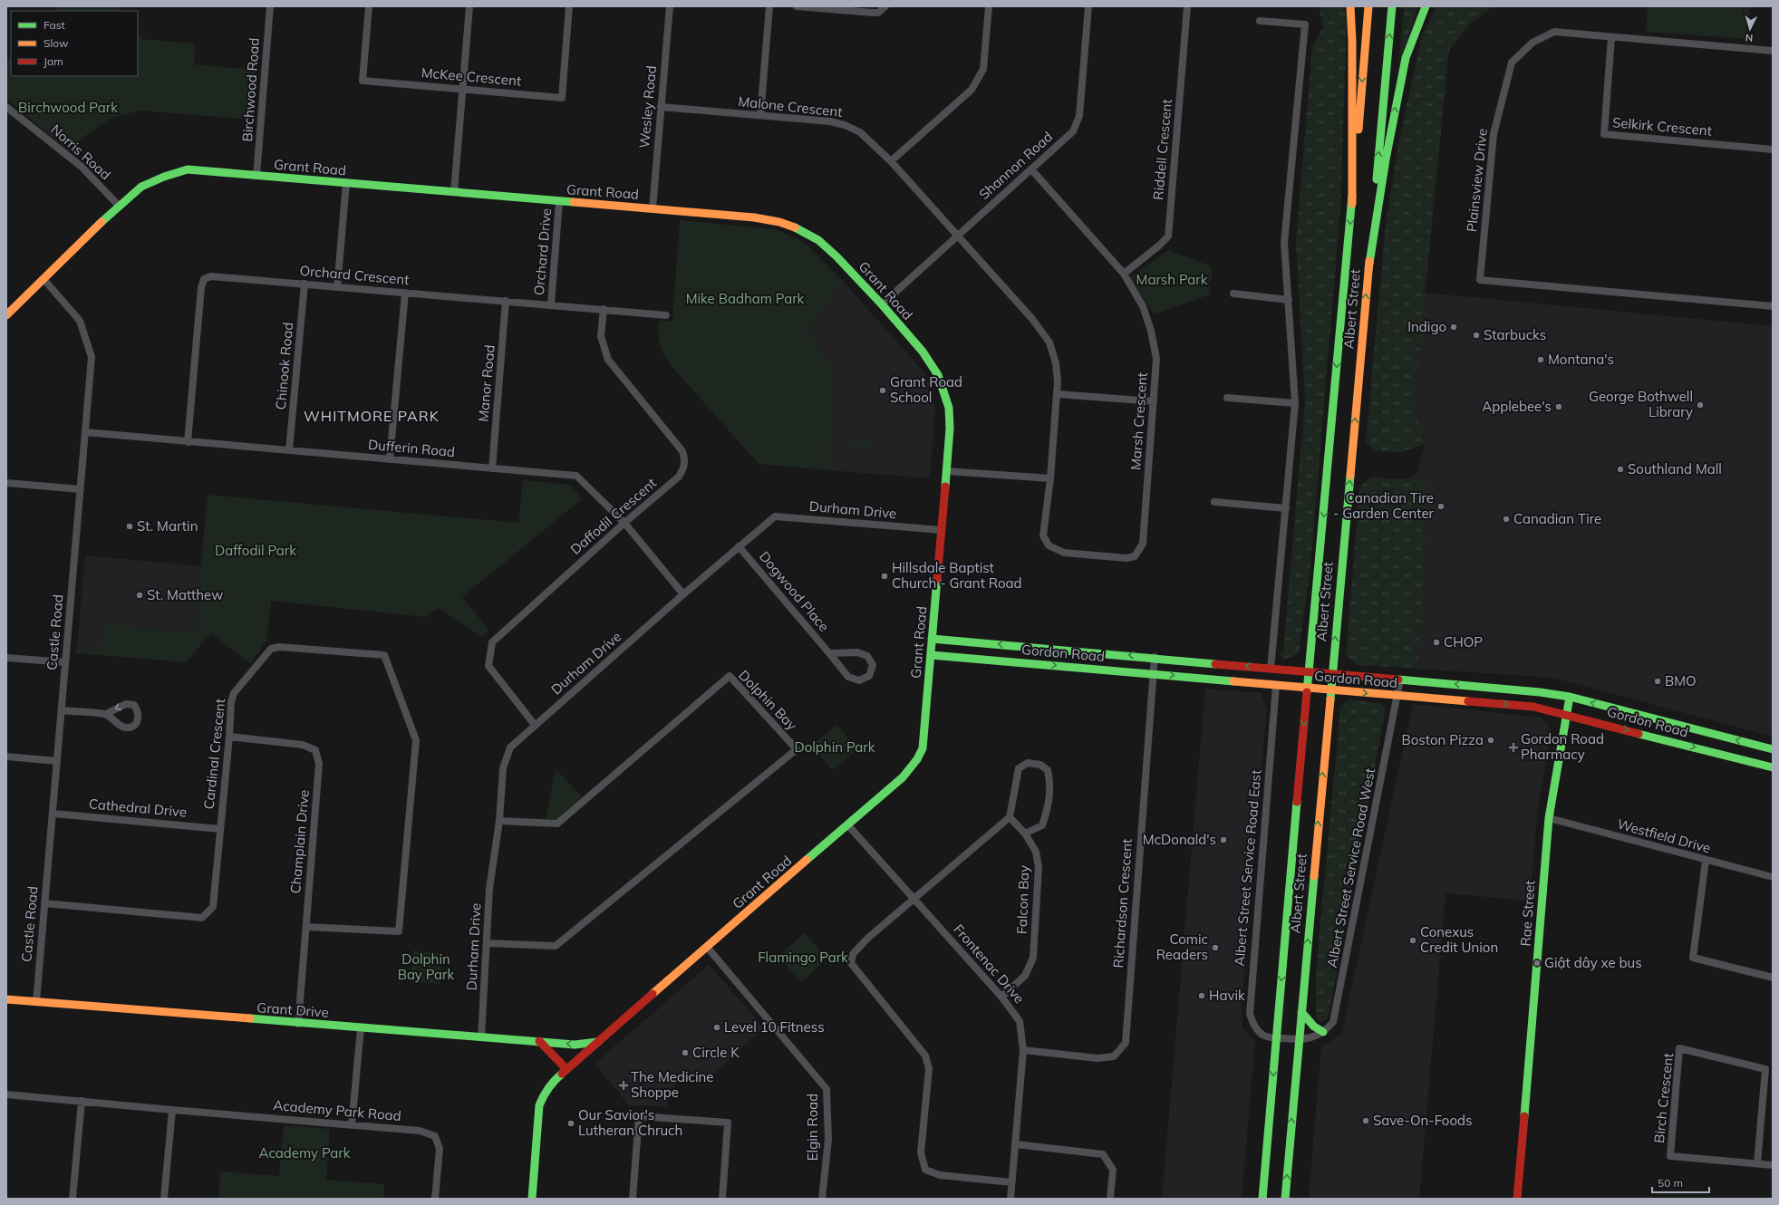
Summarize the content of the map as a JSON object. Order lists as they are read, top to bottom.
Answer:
{
  "streets": {
    "main road": [
      "Grant Road",
      "Albert Street",
      "Gordon Road",
      "Rae Street",
      "Grant Drive"
    ],
    "street": [
      "McKee Crescent",
      "Birchwood Road",
      "Wesley Road",
      "Malone Crescent",
      "Selkirk Crescent",
      "Riddell Crescent",
      "Norris Road",
      "Shannon Road",
      "Plainsview Drive",
      "Orchard Drive",
      "Orchard Crescent",
      "Chinook Road",
      "Manor Road",
      "Marsh Crescent",
      "Dufferin Road",
      "Durham Drive",
      "Daffodil Crescent",
      "Dogwood Place",
      "Castle Road",
      "Dolphin Bay",
      "Cardinal Crescent",
      "Cathedral Drive",
      "Westfield Drive",
      "Champlain Drive",
      "Albert Street Service Road East",
      "Albert Street Service Road West",
      "Falcon Bay",
      "Richardson Crescent",
      "Frontenac Drive",
      "Birch Crescent",
      "Academy Park Road",
      "Elgin Road"
    ]
  },
  "crossings": [
    ["Birchwood Road", "Grant Road"],
    ["Wesley Road", "Malone Crescent"],
    ["Wesley Road", "Grant Road"],
    ["Malone Crescent", "Shannon Road"],
    ["Malone Crescent", "Marsh Crescent"],
    ["Selkirk Crescent", "Plainsview Drive"],
    ["Riddell Crescent", "Marsh Crescent"],
    ["Norris Road", "Grant Road"],
    ["Shannon Road", "Grant Road"],
    ["Shannon Road", "Marsh Crescent"],
    ["Grant Road", "Orchard Drive"],
    ["Grant Road", "Durham Drive"],
    ["Grant Road", "Castle Road"],
    ["Grant Road", "Gordon Road"],
    ["Grant Road", "Frontenac Drive"],
    ["Grant Road", "Grant Drive"],
    ["Grant Road", "Elgin Road"],
    ["Orchard Drive", "Orchard Crescent"],
    ["Orchard Crescent", "Chinook Road"],
    ["Orchard Crescent", "Manor Road"],
    ["Orchard Crescent", "Dufferin Road"],
    ["Orchard Crescent", "Daffodil Crescent"],
    ["Albert Street", "Gordon Road"],
    ["Albert Street", "Albert Street Service Road East"],
    ["Chinook Road", "Dufferin Road"],
    ["Manor Road", "Dufferin Road"],
    ["Dufferin Road", "Durham Drive"],
    ["Dufferin Road", "Daffodil Crescent"],
    ["Dufferin Road", "Castle Road"],
    ["Durham Drive", "Daffodil Crescent"],
    ["Durham Drive", "Dogwood Place"],
    ["Durham Drive", "Dolphin Bay"],
    ["Durham Drive", "Grant Drive"],
    ["Castle Road", "Cardinal Crescent"],
    ["Castle Road", "Cathedral Drive"],
    ["Castle Road", "Grant Drive"],
    ["Gordon Road", "Albert Street Service Road East"],
    ["Gordon Road", "Albert Street Service Road West"],
    ["Gordon Road", "Richardson Crescent"],
    ["Gordon Road", "Rae Street"],
    ["Cardinal Crescent", "Cathedral Drive"],
    ["Cardinal Crescent", "Champlain Drive"],
    ["Westfield Drive", "Rae Street"],
    ["Champlain Drive", "Grant Drive"],
    ["Falcon Bay", "Frontenac Drive"],
    ["Richardson Crescent", "Frontenac Drive"]
  ],
  "districts": ["WHITMORE PARK"],
  "parks": [
    "Birchwood Park",
    "Marsh Park",
    "Mike Badham Park",
    "Daffodil Park",
    "Dolphin Park",
    "Flamingo Park",
    "Dolphin Bay Park",
    "Academy Park"
  ],
  "places": {
    "other": [
      "Indigo",
      "Starbucks",
      "Montana's",
      "Grant Road School",
      "George Bothwell Library",
      "Applebee's",
      "Southland Mall",
      "Canadian Tire - Garden Center",
      "Canadian Tire",
      "St. Martin",
      "Hillsdale Baptist Church - Grant Road",
      "St. Matthew",
      "CHOP",
      "BMO",
      "Boston Pizza",
      "McDonald's",
      "Conexus Credit Union",
      "Comic Readers",
      "Giật dây xe bus",
      "Havik",
      "Level 10 Fitness",
      "Circle K",
      "Save-On-Foods",
      "Our Savior's Lutheran Chruch"
    ],
    "health": ["Gordon Road Pharmacy", "The Medicine Shoppe"]
  },
  "legend": ["Fast", "Slow", "Jam"],
  "scale_bar": "50 m",
  "north": "bottom"
}
